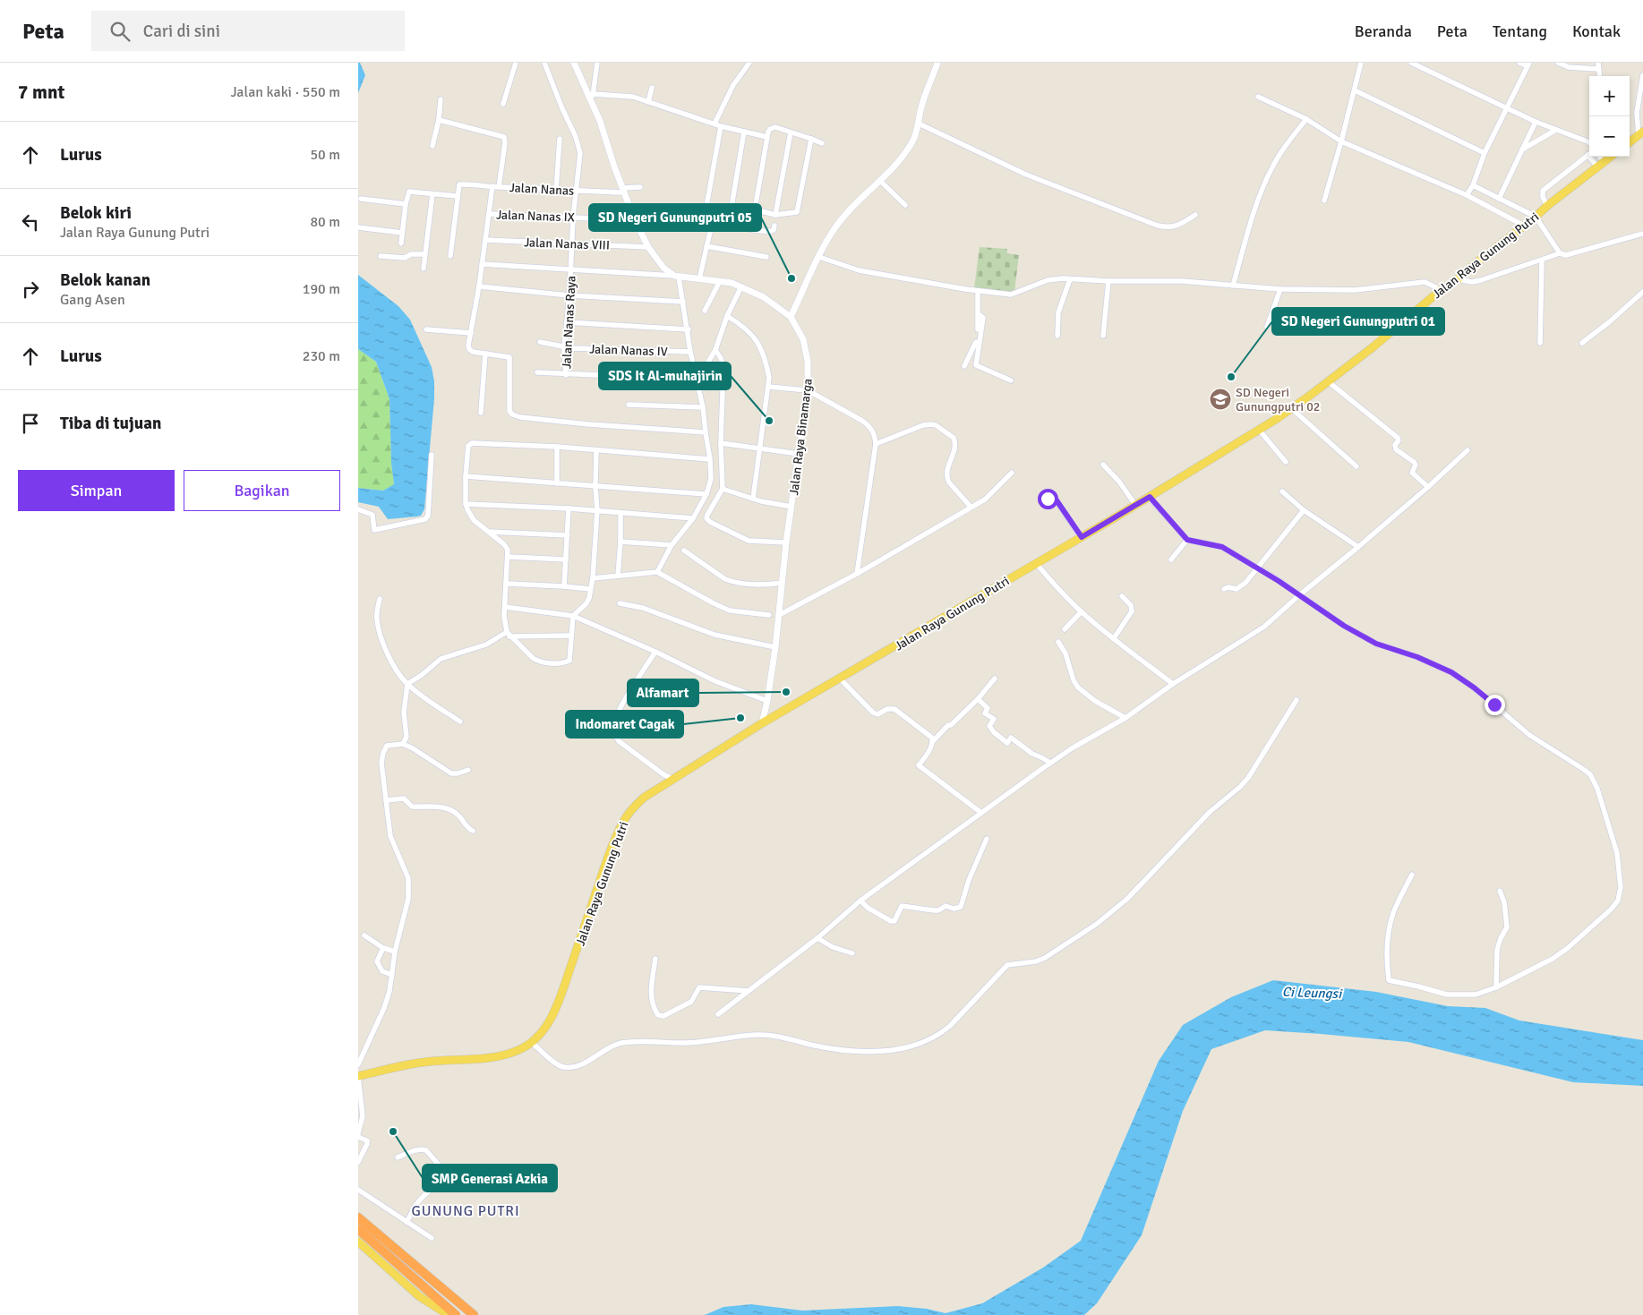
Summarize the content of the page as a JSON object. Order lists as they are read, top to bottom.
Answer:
{
  "streets": {
    "main road": ["Jalan Raya Gunung Putri"],
    "street": [
      "Jalan Nanas",
      "Jalan Nanas IX",
      "Jalan Nanas VIII",
      "Jalan Nanas Raya",
      "Jalan Nanas IV",
      "Jalan Raya Binamarga"
    ]
  },
  "crossings": [
    ["Jalan Nanas", "Jalan Nanas Raya"],
    ["Jalan Nanas IX", "Jalan Nanas Raya"],
    ["Jalan Nanas VIII", "Jalan Nanas Raya"],
    ["Jalan Raya Gunung Putri", "Jalan Raya Binamarga"],
    ["Jalan Nanas Raya", "Jalan Nanas IV"]
  ],
  "districts": ["GUNUNG PUTRI"],
  "water": ["Ci Leungsi"],
  "places": {
    "other": [
      "SD Negeri Gunungputri 05",
      "SD Negeri Gunungputri 01",
      "SDS It Al-muhajirin",
      "Alfamart",
      "Indomaret Cagak",
      "SMP Generasi Azkia"
    ],
    "school or university": ["SD Negeri Gunungputri 02"]
  },
  "page": {
    "header": "Peta",
    "search": "Cari di sini",
    "nav": [
      "Beranda",
      "Peta",
      "Tentang",
      "Kontak"
    ],
    "heading": ["7 mnt", "Jalan kaki · 550 m"],
    "map_buttons": ["+", "−"],
    "list": [
      ["Lurus", "50 m"],
      ["Belok kiri", "Jalan Raya Gunung Putri", "80 m"],
      ["Belok kanan", "Gang Asen", "190 m"],
      ["Lurus", "230 m"],
      "Tiba di tujuan"
    ],
    "buttons": ["Simpan", "Bagikan"]
  }
}
